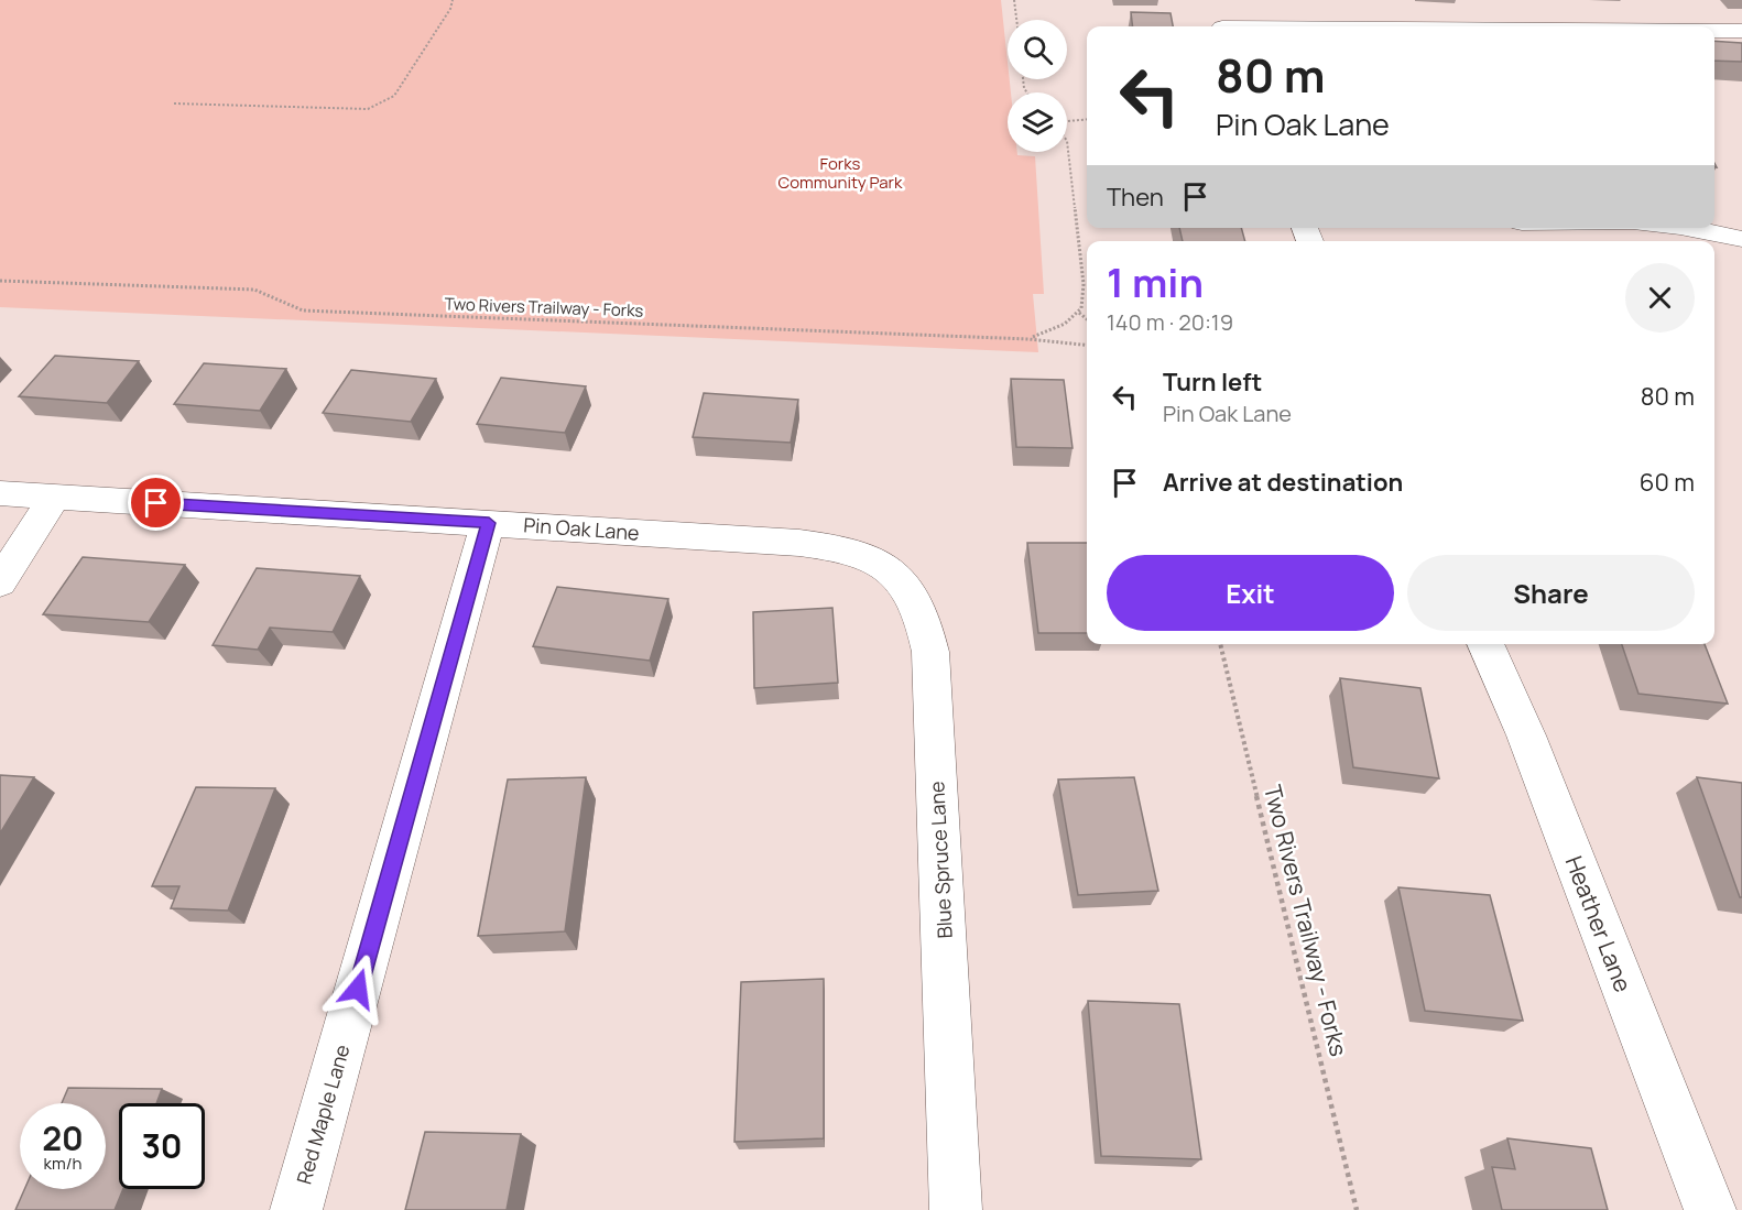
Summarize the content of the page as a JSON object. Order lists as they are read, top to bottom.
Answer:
{
  "streets": {
    "street": [
      "Pin Oak Lane",
      "Blue Spruce Lane",
      "Heather Lane",
      "Red Maple Lane"
    ],
    "path": ["Two Rivers Trailway - Forks"]
  },
  "crossings": [
    ["Pin Oak Lane", "Blue Spruce Lane"],
    ["Pin Oak Lane", "Red Maple Lane"]
  ],
  "parks": ["Forks Community Park"],
  "page": {
    "turn": ["80 m", "Pin Oak Lane"],
    "then": "Then",
    "heading": ["1 min", "140 m · 20:19"],
    "list": [
      {
        "name": "Turn left",
        "note": "Pin Oak Lane",
        "value": "80 m"
      },
      {
        "name": "Arrive at destination",
        "value": "60 m"
      }
    ],
    "buttons": ["Exit", "Share"],
    "speed": "20 km/h",
    "limit": "30"
  }
}
